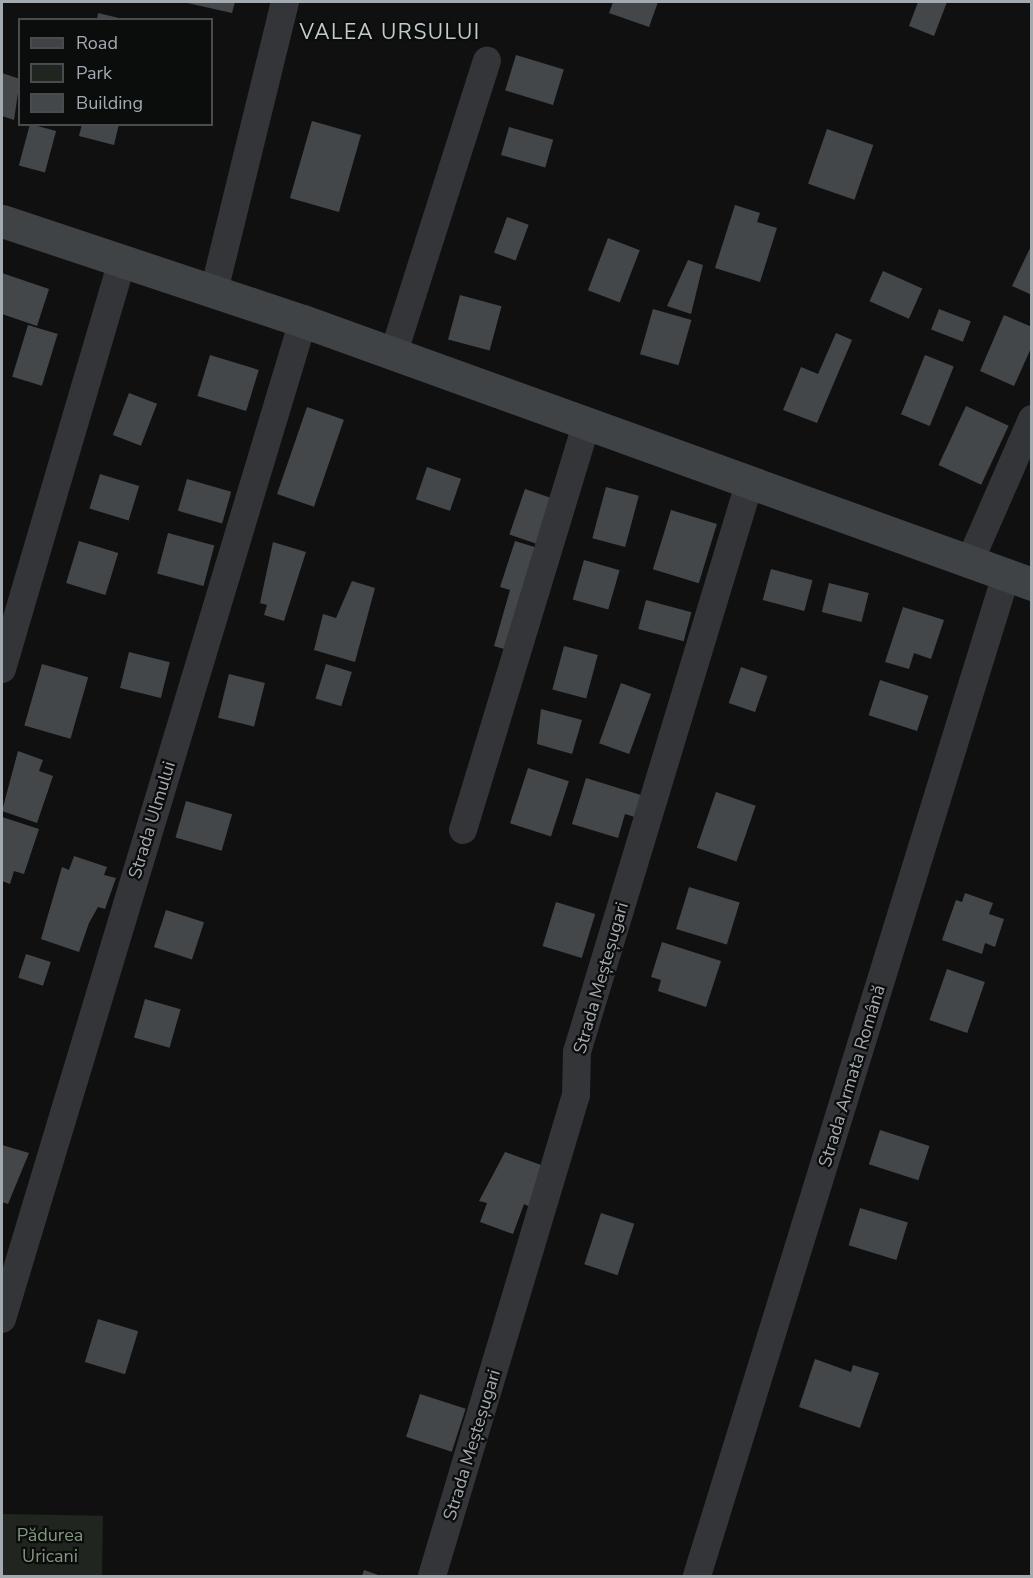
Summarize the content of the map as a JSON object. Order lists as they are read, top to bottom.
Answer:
{
  "streets": {
    "street": ["Strada Ulmului", "Strada Meșteșugari", "Strada Armata Română"]
  },
  "districts": ["VALEA URSULUI"],
  "parks": ["Pădurea Uricani"],
  "legend": ["Road", "Park", "Building"]
}
